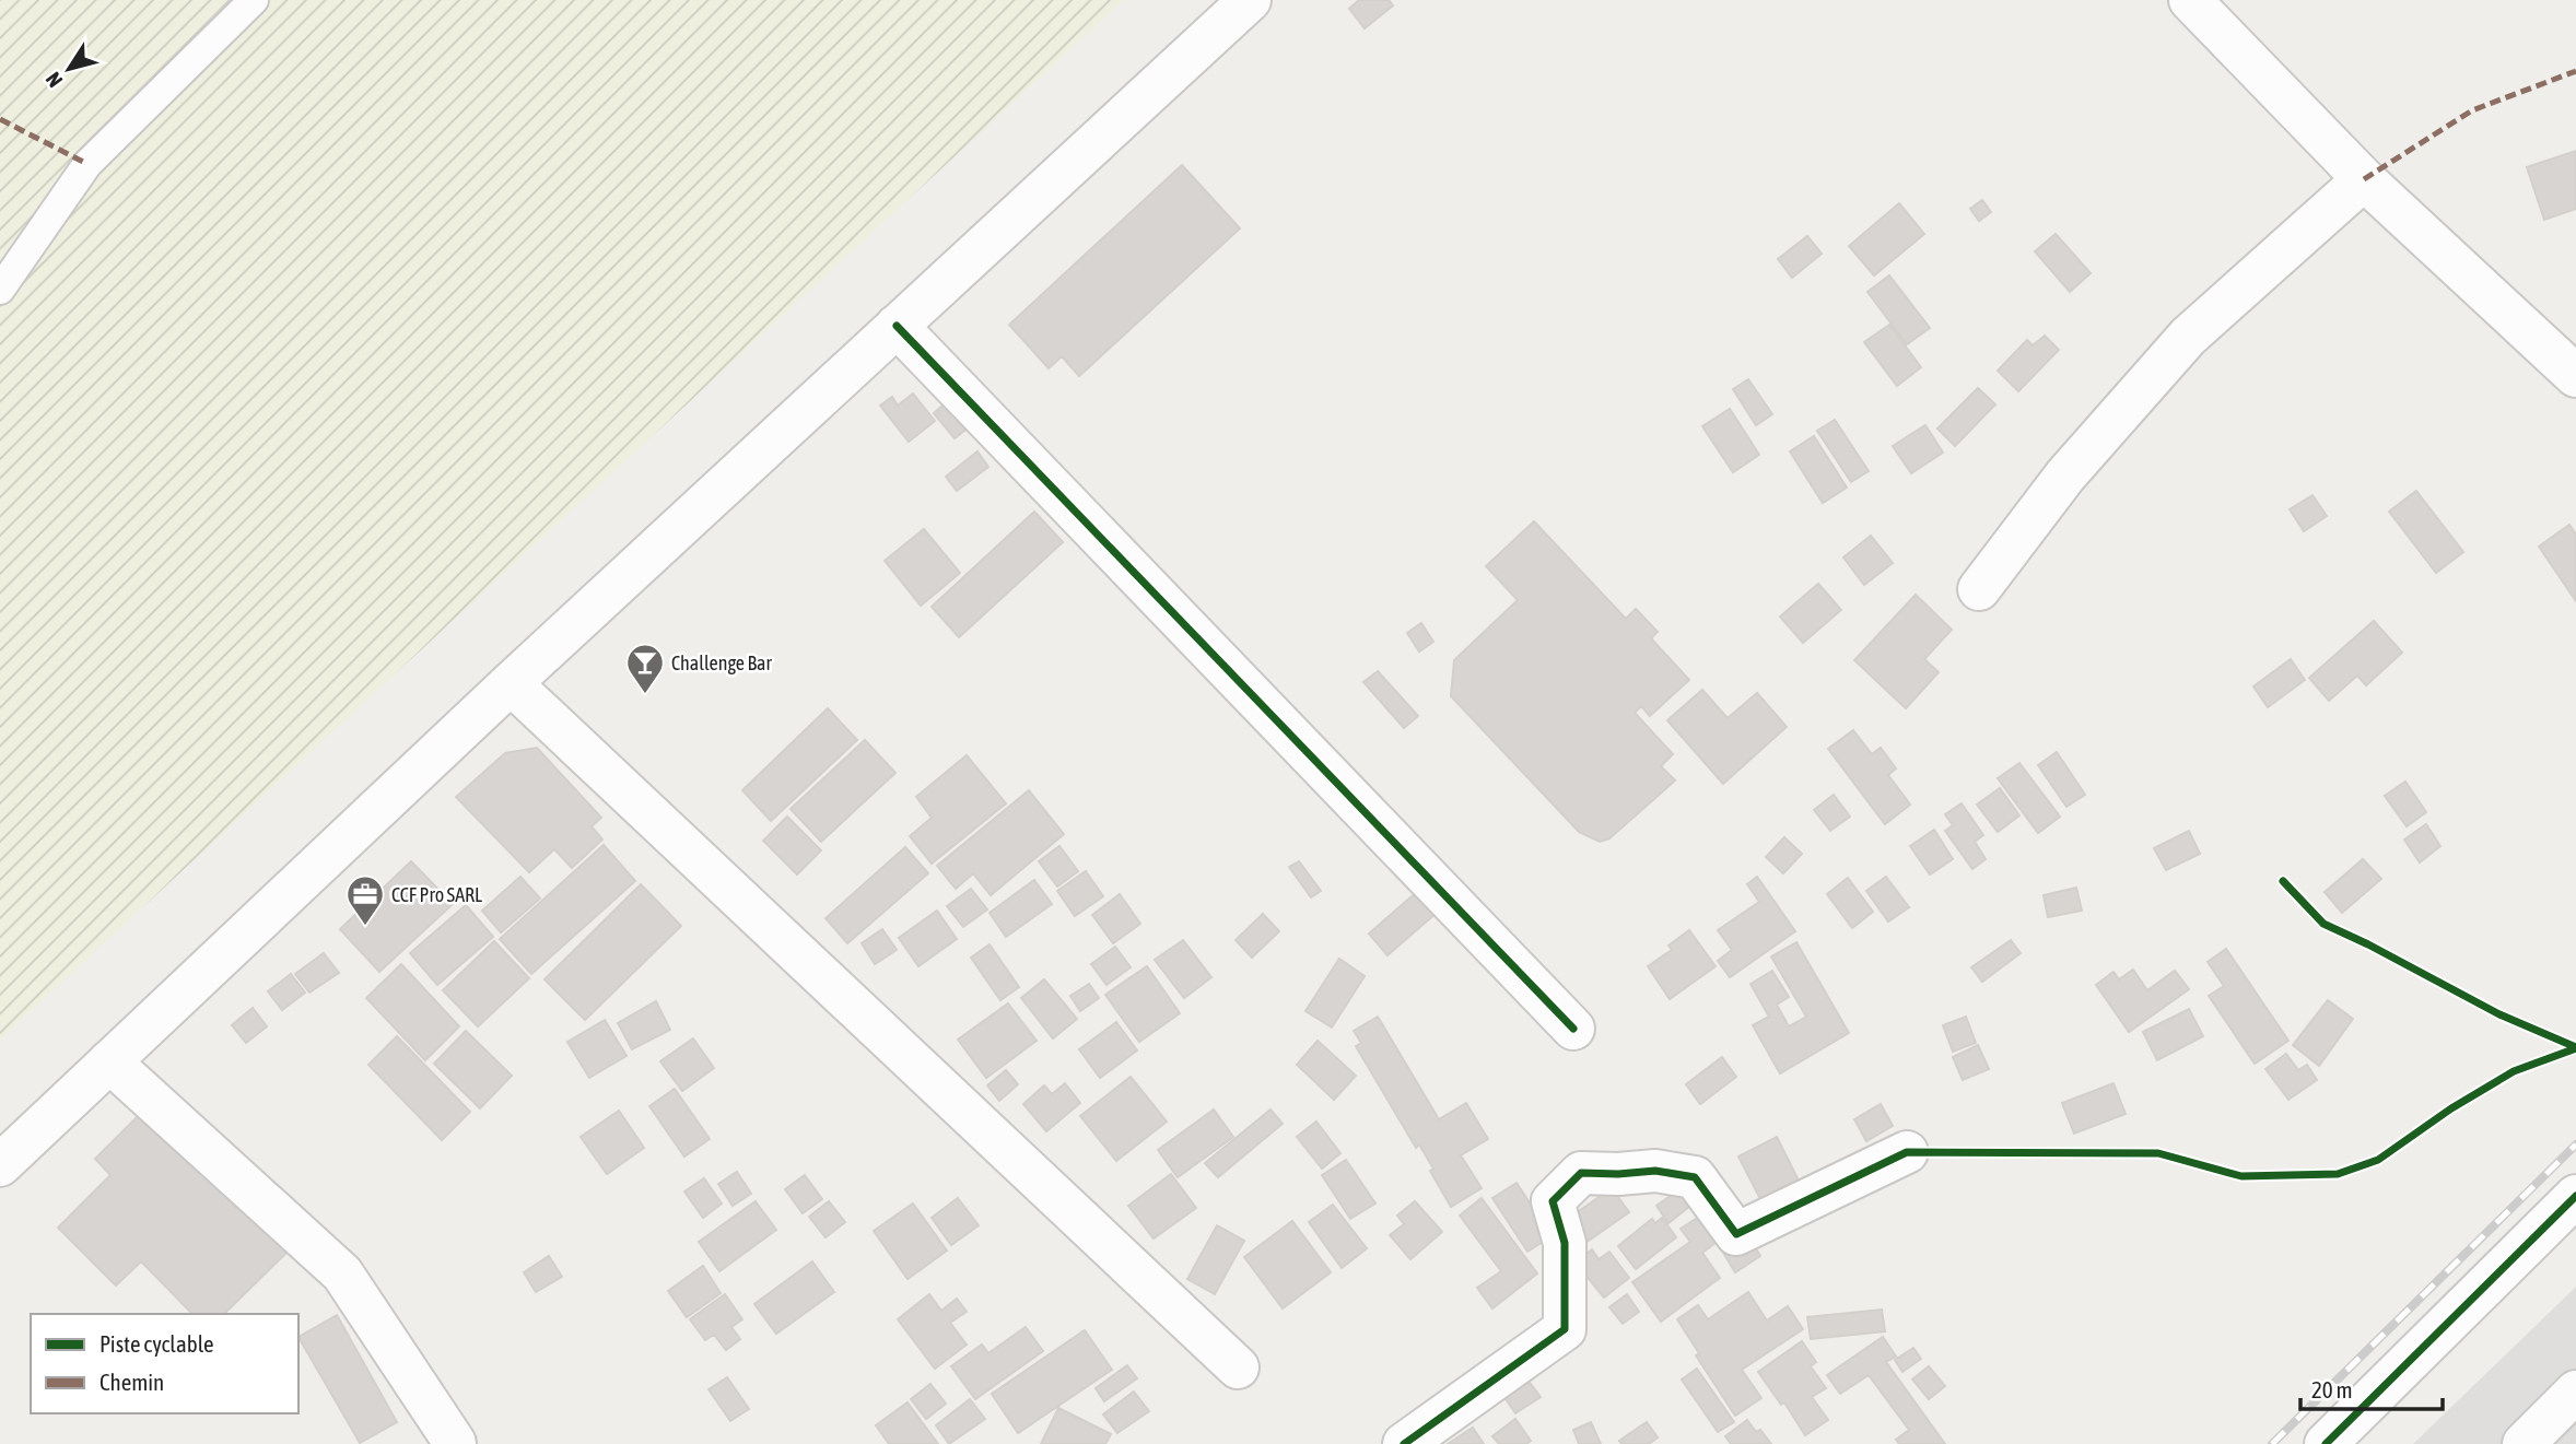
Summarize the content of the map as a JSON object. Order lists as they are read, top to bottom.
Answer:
{
  "places": {
    "bar": ["Challenge Bar"],
    "office": ["CCF Pro SARL"]
  },
  "legend": ["Piste cyclable", "Chemin"],
  "scale_bar": "20 m",
  "north": "bottom left"
}
